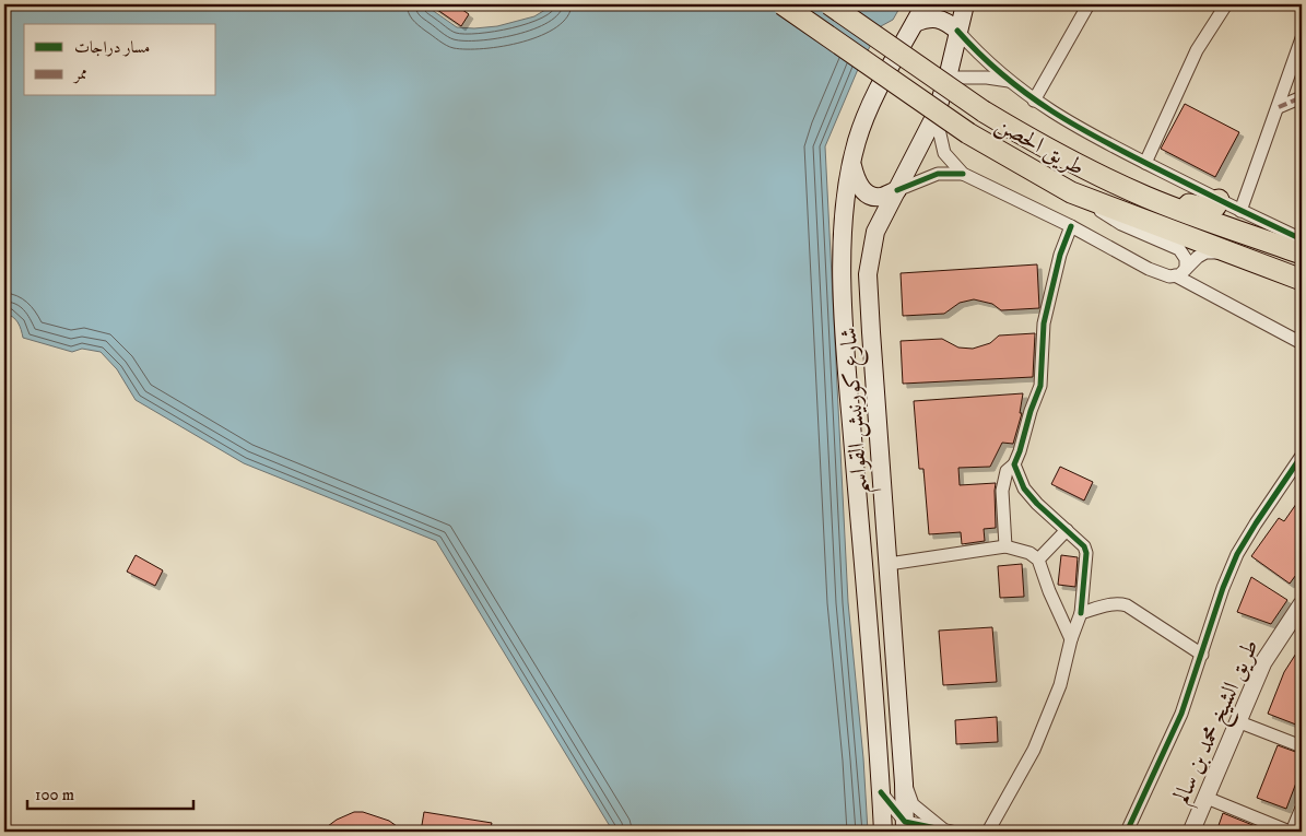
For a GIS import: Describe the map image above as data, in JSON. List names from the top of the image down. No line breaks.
{"streets":{"main road":["طريق الحصن","شارع كورنيش القواسم"],"street":["طريق الشيخ محمد بن سالم"]},"legend":["مسار دراجات","ممر"],"scale_bar":"100 m"}
